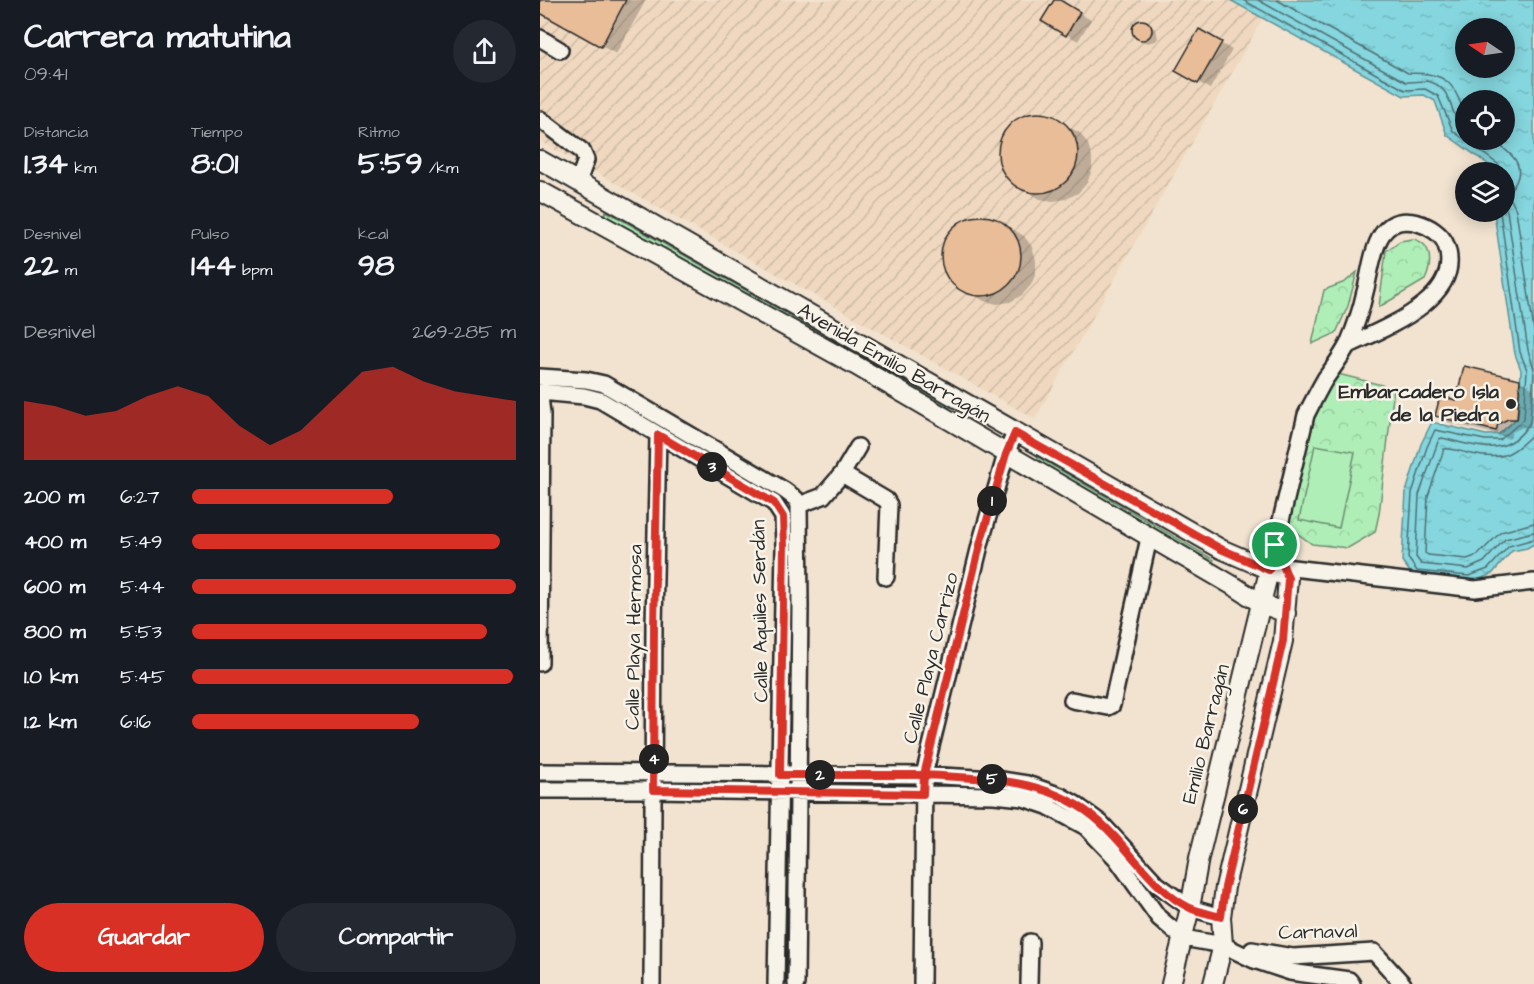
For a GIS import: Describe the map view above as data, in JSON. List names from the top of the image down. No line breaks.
{"streets":{"main road":["Avenida Emilio Barragán","Emilio Barragán"],"street":["Calle Aquiles Serdán","Calle Playa Hermosa","Calle Playa Carrizo","Carnaval"]},"crossings":[["Avenida Emilio Barragán","Calle Playa Carrizo"],["Avenida Emilio Barragán","Emilio Barragán"],["Calle Aquiles Serdán","Calle Playa Hermosa"]],"places":["Embarcadero Isla de la Piedra"],"north":"left","page":{"heading":["Carrera matutina","09:41"],"stats":[["Distancia","1.34 km"],["Tiempo","8:01"],["Ritmo","5:59 /km"],["Desnivel","22 m"],["Pulso","144 bpm"],["kcal","98"]],"chart":["Desnivel","269–285 m"],"pins":["3","1","4","2","5","6"],"list":[{"name":"200 m","note":"6:27"},{"name":"400 m","note":"5:49"},{"name":"600 m","note":"5:44"},{"name":"800 m","note":"5:53"},{"name":"1.0 km","note":"5:45"},{"name":"1.2 km","note":"6:16"}],"buttons":["Guardar","Compartir"]}}
